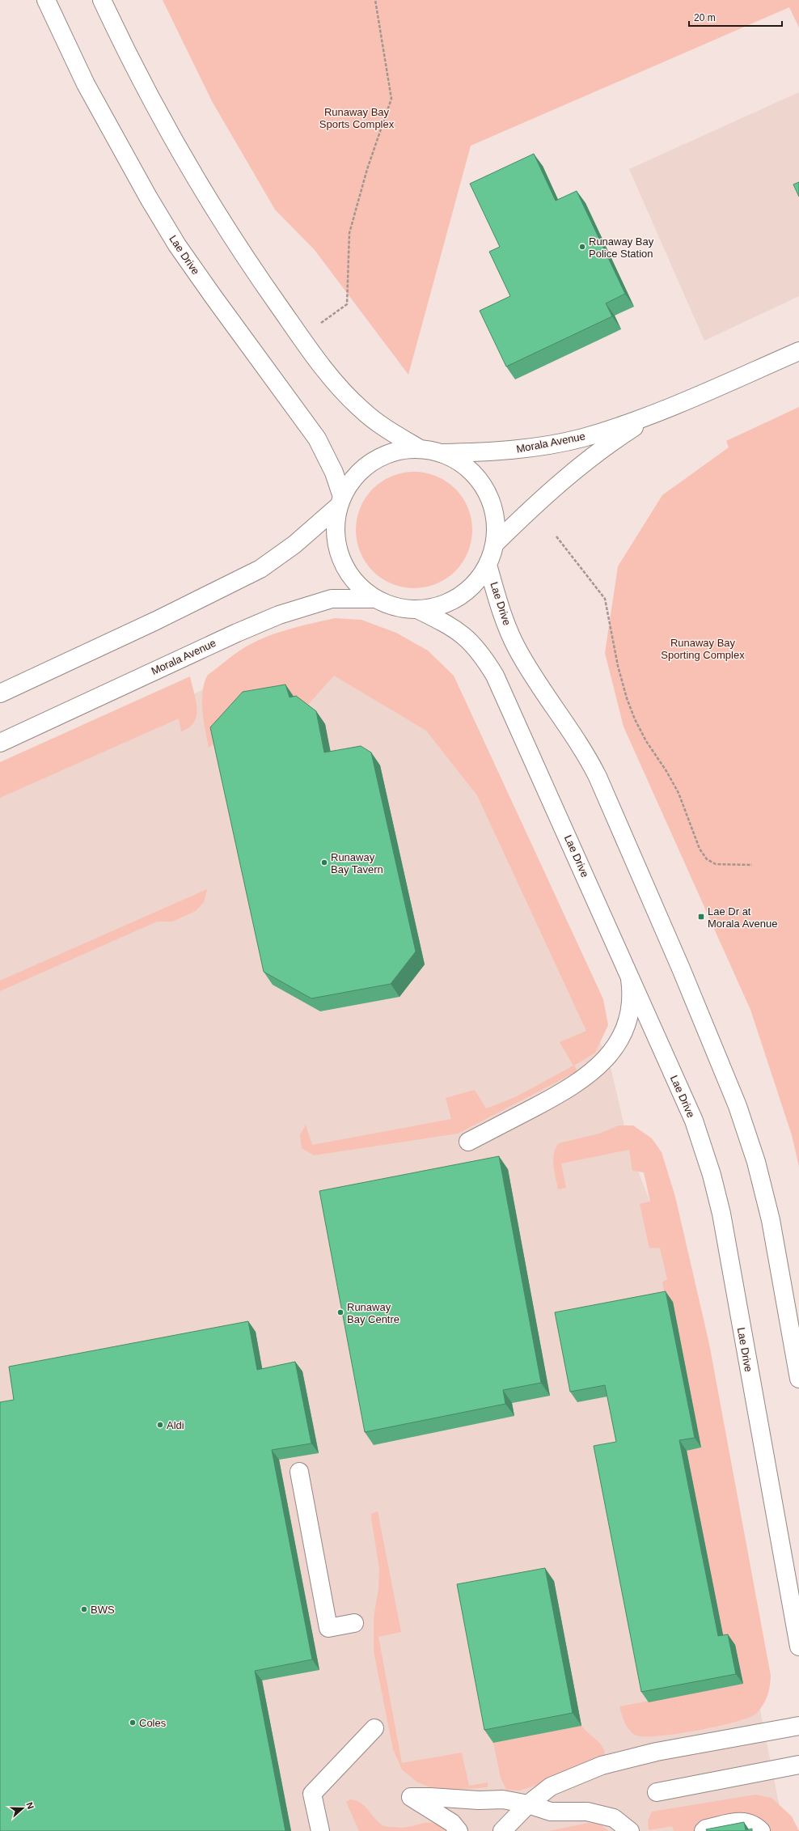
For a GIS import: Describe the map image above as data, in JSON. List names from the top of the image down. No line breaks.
{"streets":{"main road":["Lae Drive","Morala Avenue"]},"parks":["Runaway Bay Sports Complex","Runaway Bay Sporting Complex"],"places":{"other":["Runaway Bay Police Station","Runaway Bay Tavern","Runaway Bay Centre","Aldi","BWS","Coles"],"transit":["Lae Dr at Morala Avenue"]},"scale_bar":"20 m","north":"right"}
